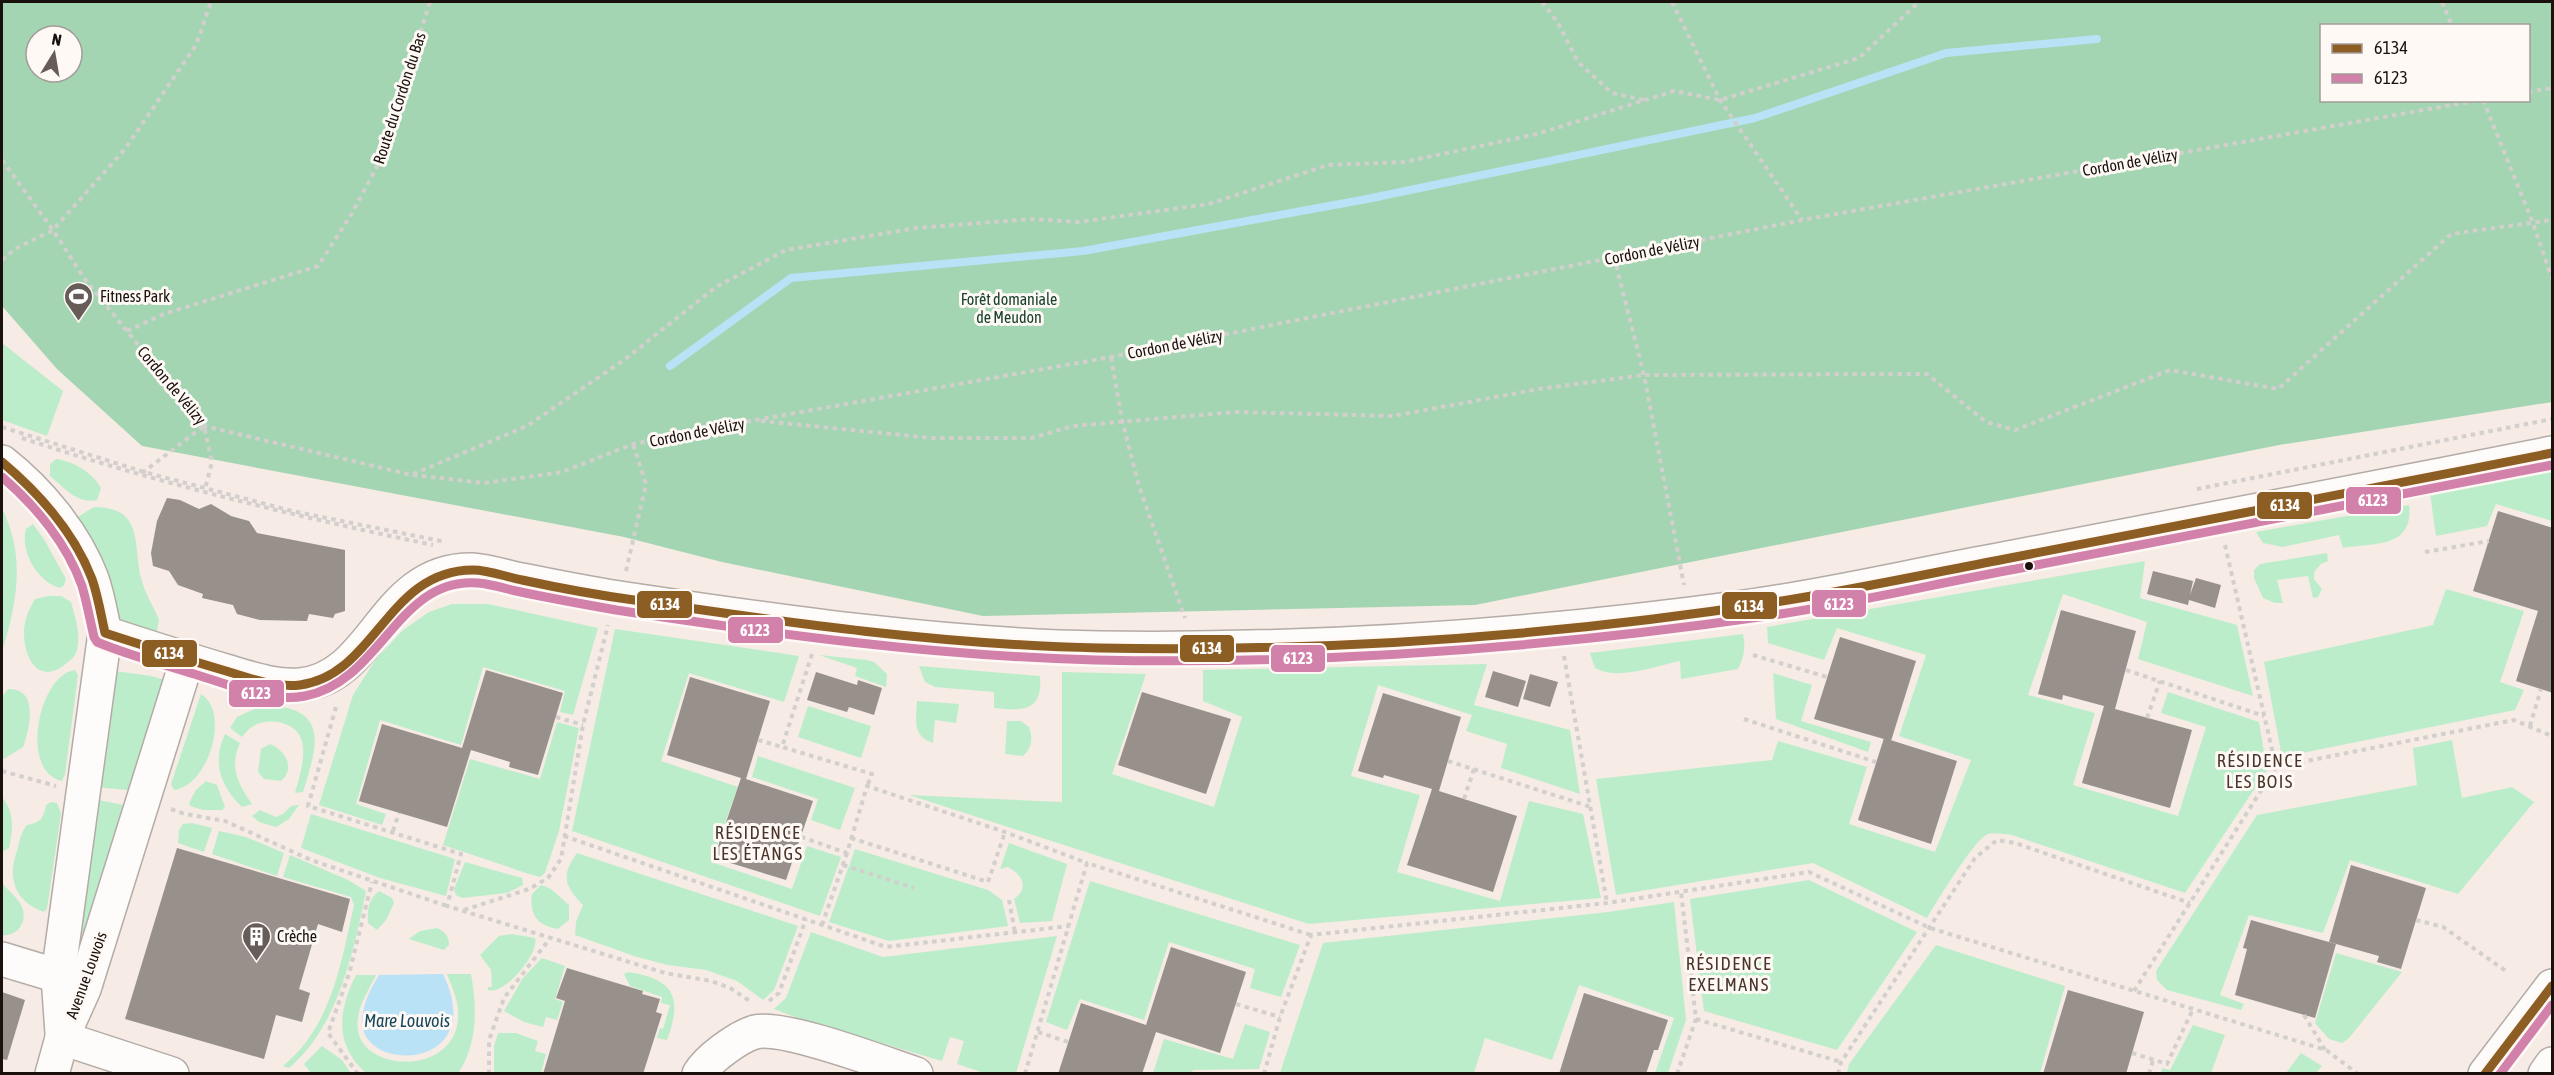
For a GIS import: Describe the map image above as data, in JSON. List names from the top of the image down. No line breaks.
{"streets":{"street":["Avenue Louvois"],"path":["Route du Cordon du Bas","Cordon de Vélizy"]},"crossings":[["Route du Cordon du Bas","Cordon de Vélizy"]],"districts":["RÉSIDENCE LES BOIS","RÉSIDENCE LES ÉTANGS","RÉSIDENCE EXELMANS"],"water":["Mare Louvois"],"parks":["Forêt domaniale de Meudon"],"places":{"sports":["Fitness Park"],"building":["Crèche"]},"lines":["transit line 6134","transit line 6123"],"legend":["6134","6123"],"north":"top"}
